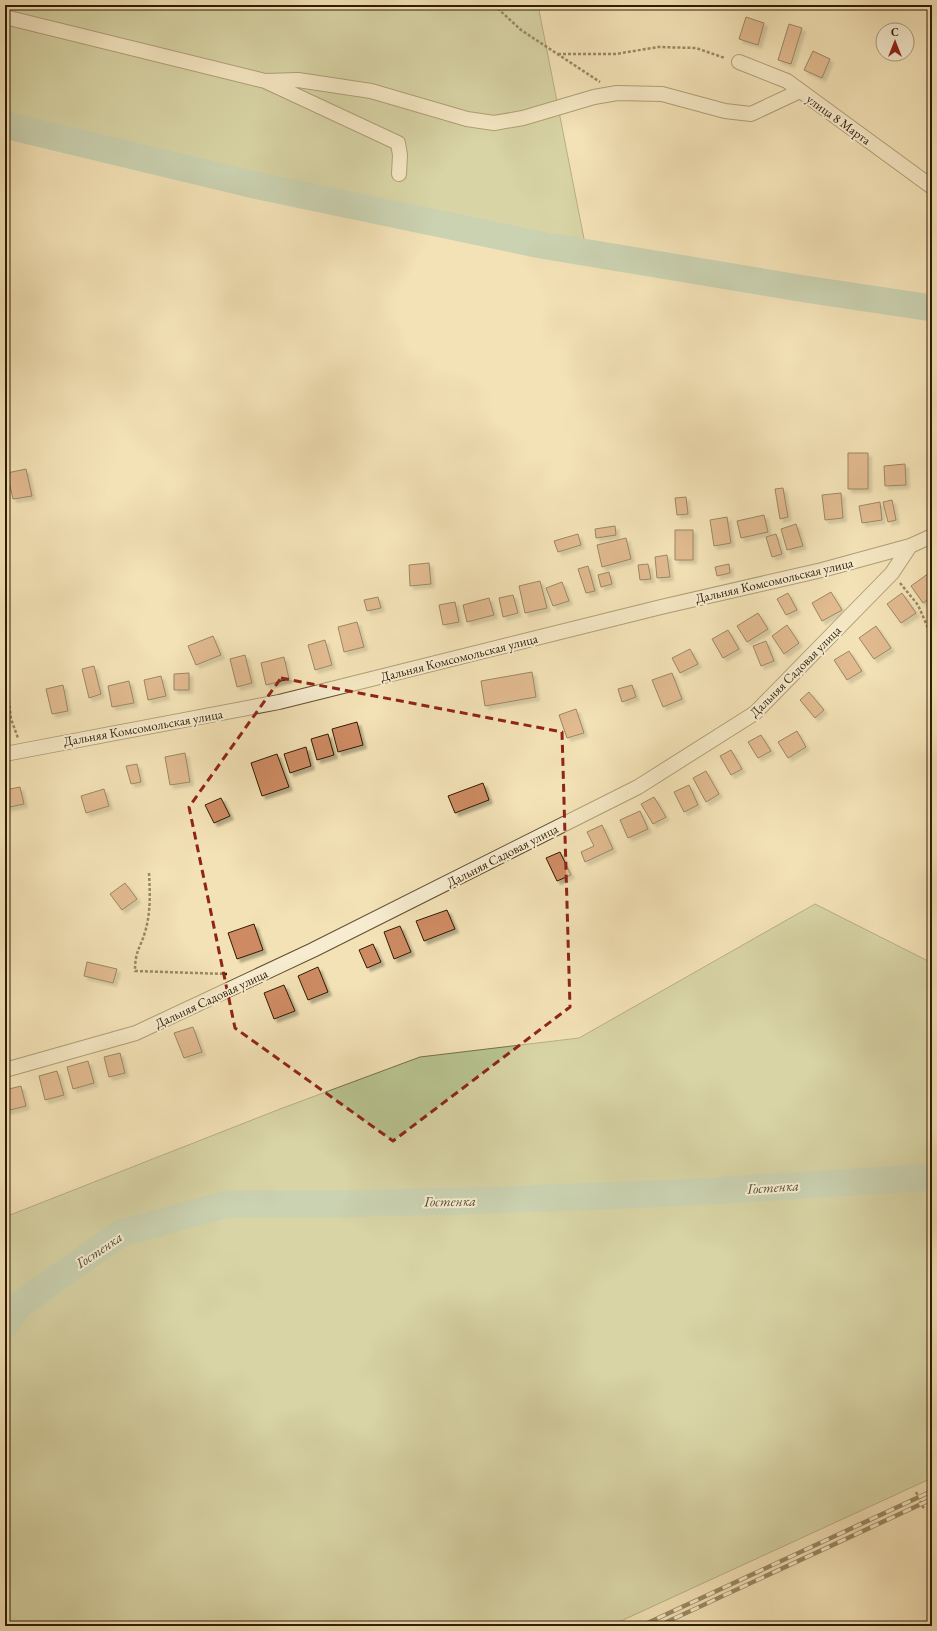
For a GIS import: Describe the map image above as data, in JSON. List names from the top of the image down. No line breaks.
{"streets":{"street":["улица 8 Марта","Дальняя Комсомольская улица","Дальняя Садовая улица"]},"crossings":[["Дальняя Комсомольская улица","Дальняя Садовая улица"]],"water":["Гостенка"],"north":"top"}
